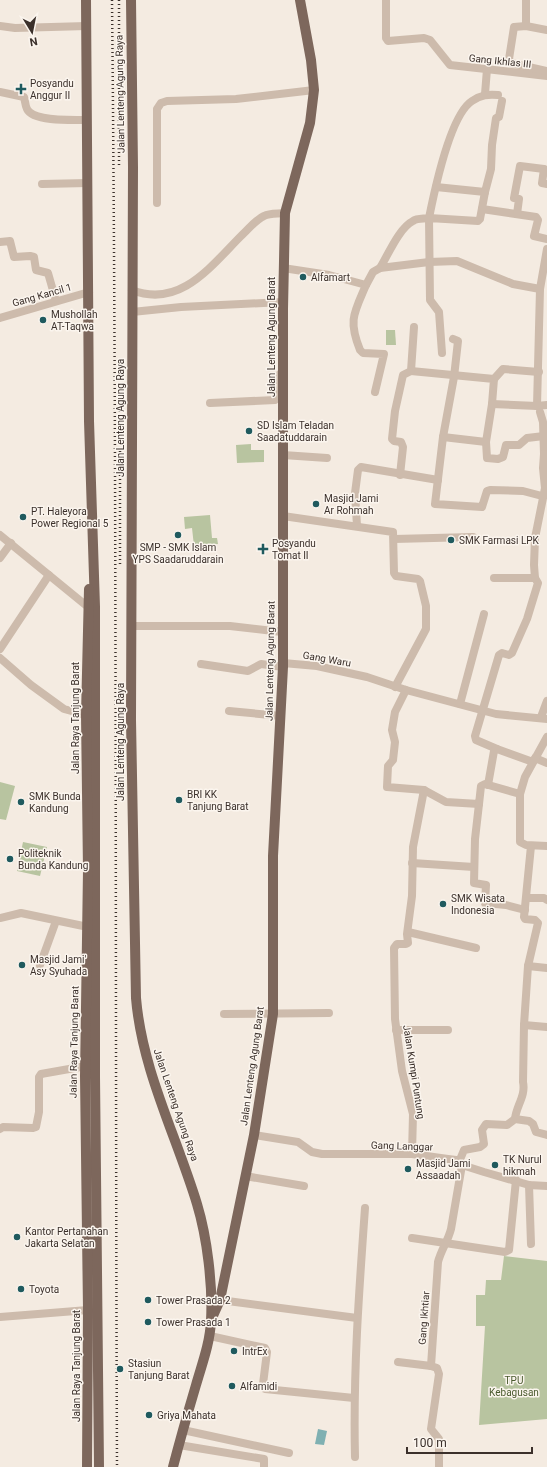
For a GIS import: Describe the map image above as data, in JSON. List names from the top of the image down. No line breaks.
{"streets":{"main road":["Jalan Lenteng Agung Raya","Jalan Lenteng Agung Barat","Jalan Raya Tanjung Barat"],"street":["Gang Ikhlas III","Gang Kancil 1","Gang Waru","Jalan Kumpi Puntung","Gang Langgar","Gang Ikhtiar"]},"crossings":[["Jalan Lenteng Agung Raya","Jalan Lenteng Agung Barat"],["Jalan Lenteng Agung Barat","Gang Waru"],["Jalan Lenteng Agung Barat","Gang Langgar"],["Jalan Kumpi Puntung","Gang Langgar"],["Gang Langgar","Gang Ikhtiar"]],"parks":["TPU Kebagusan"],"places":{"health":["Posyandu Anggur II","Posyandu Tomat II"],"other":["Alfamart","Mushollah AT-Taqwa","SD Islam Teladan Saadatuddarain","Masjid Jami Ar Rohmah","PT. Haleyora Power Regional 5","SMP - SMK Islam YPS Saadaruddarain","SMK Farmasi LPK","BRI KK Tanjung Barat","SMK Bunda Kandung","Politeknik Bunda Kandung","SMK Wisata Indonesia","Masjid Jami' Asy Syuhada","TK Nurul hikmah","Masjid Jami Assaadah","Kantor Pertanahan Jakarta Selatan","Toyota","Tower Prasada 2","Tower Prasada 1","IntrEx","Stasiun Tanjung Barat","Alfamidi","Griya Mahata"]},"scale_bar":"100 m","north":"bottom"}
